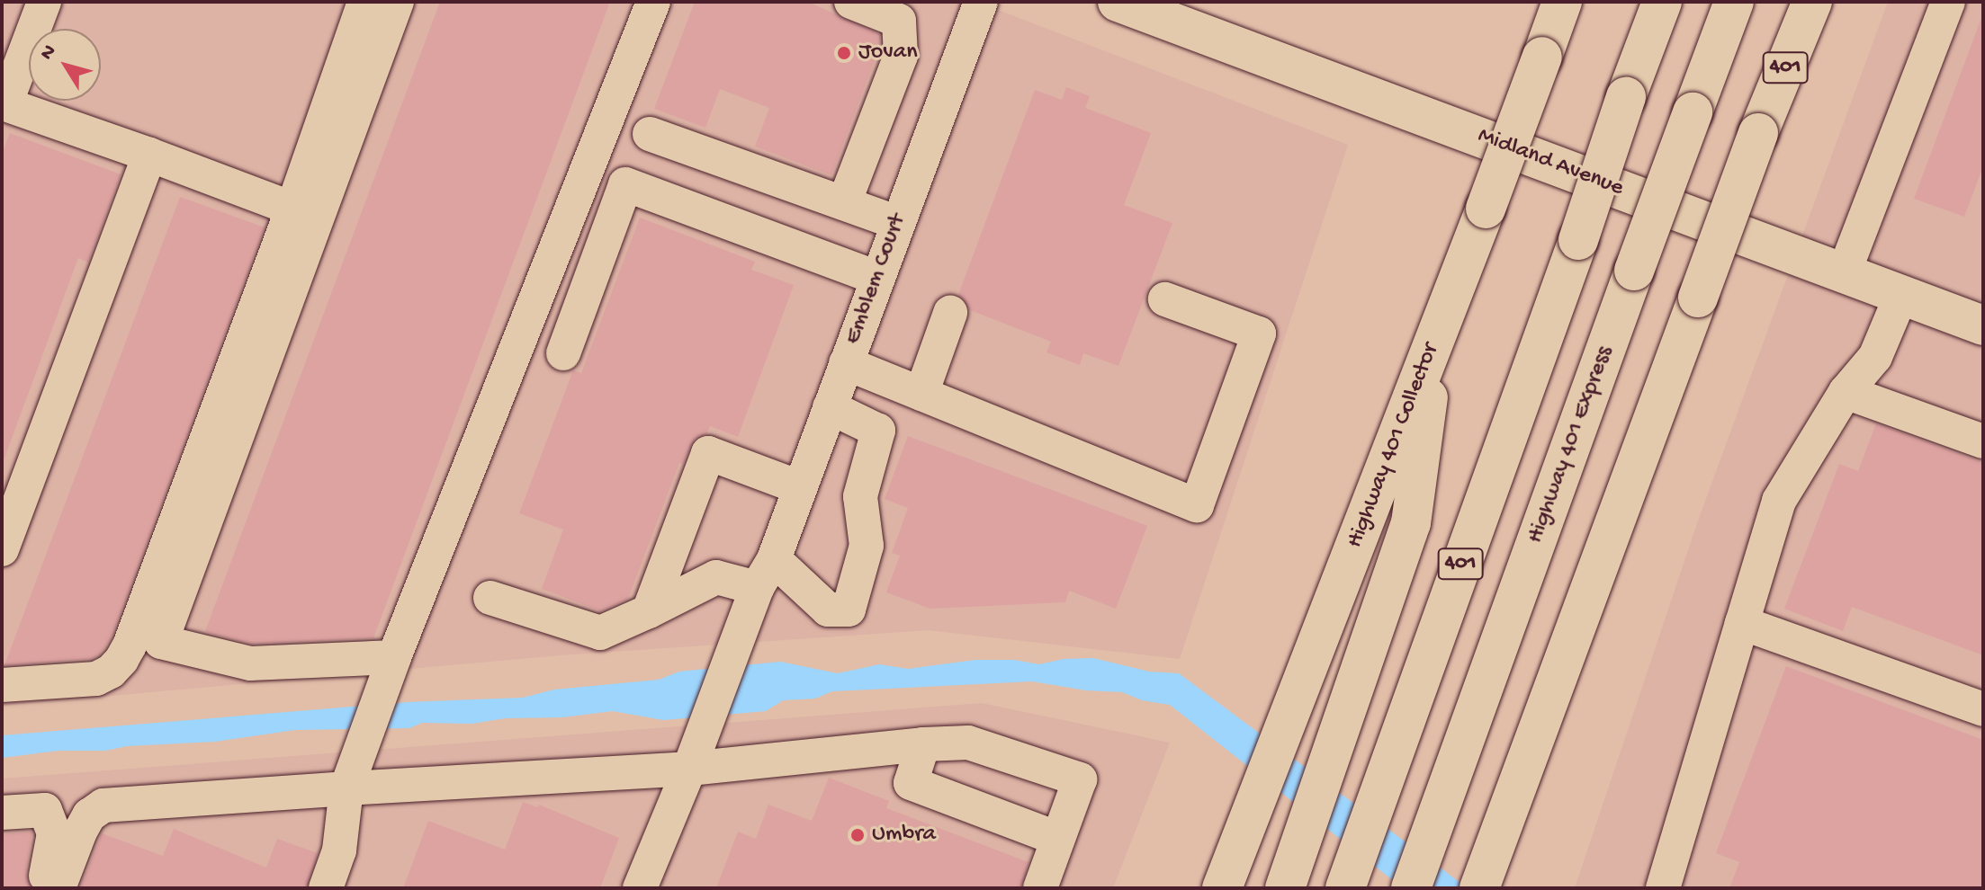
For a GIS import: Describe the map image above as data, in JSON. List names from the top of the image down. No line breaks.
{"streets":{"main road":["401","Midland Avenue","Highway 401 Express","Highway 401 Collector"],"street":["Emblem Court"]},"places":["Jovan","Umbra"],"north":"top left"}
